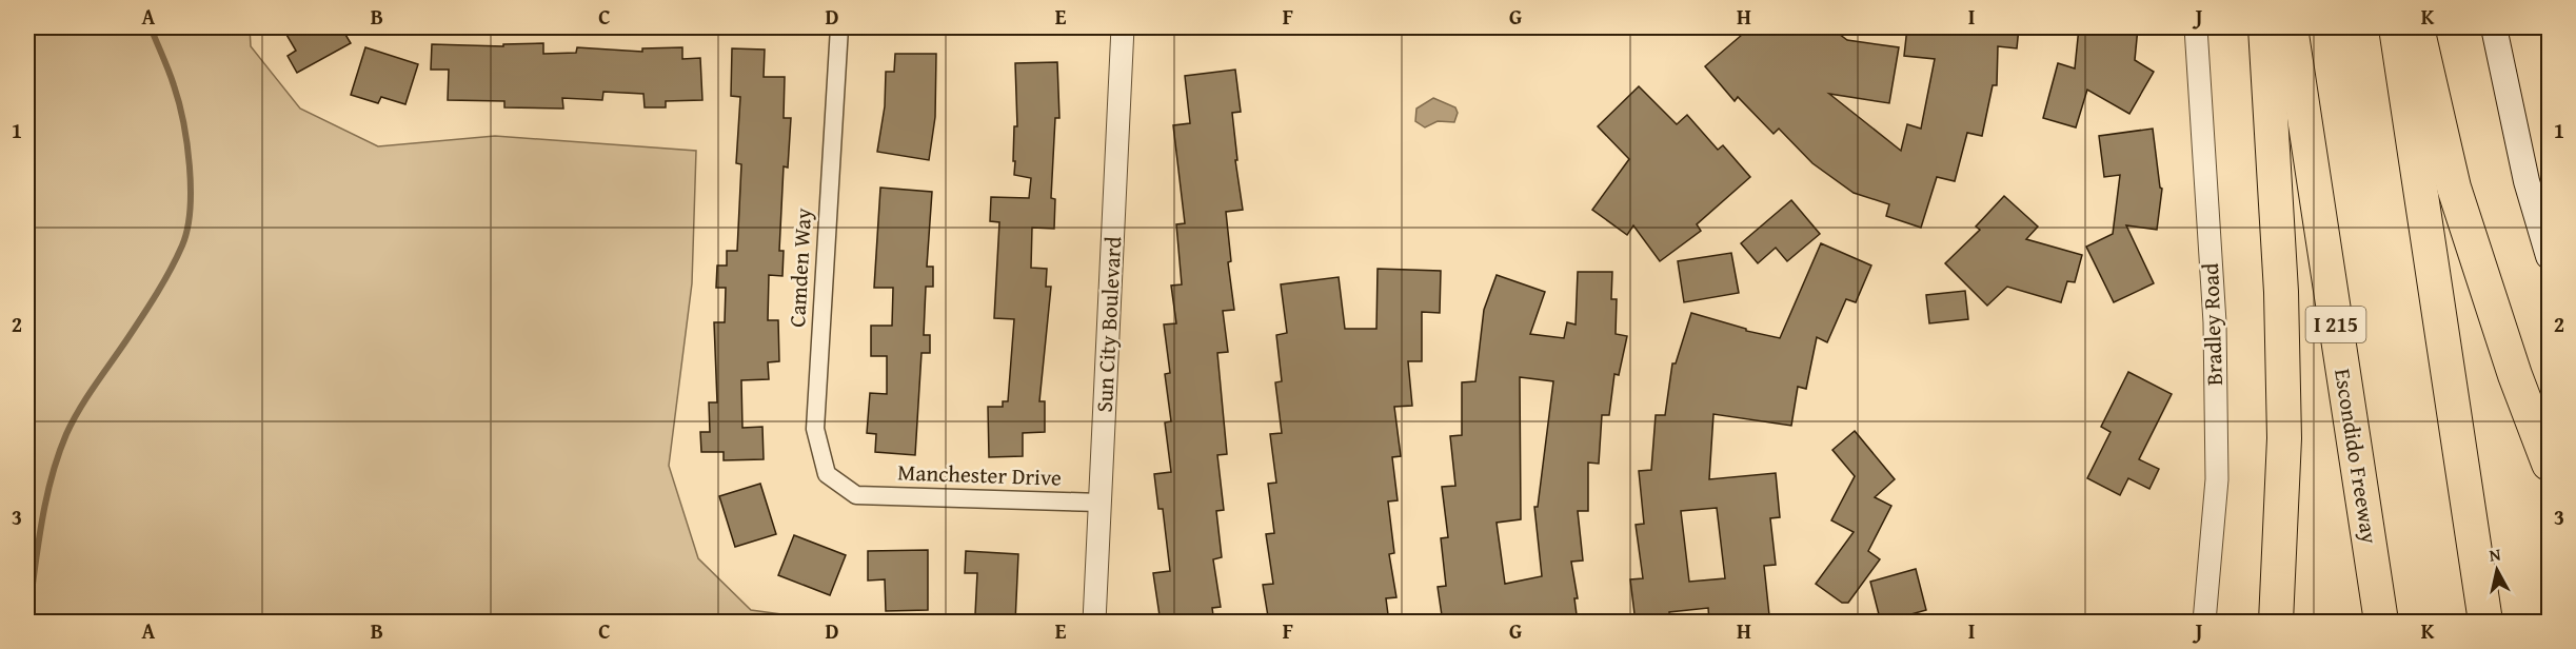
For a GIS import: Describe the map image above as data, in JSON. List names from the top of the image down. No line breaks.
{"streets":{"highway":["I 215","Escondido Freeway"],"street":["Camden Way","Sun City Boulevard","Bradley Road","Manchester Drive"]},"crossings":[["Camden Way","Manchester Drive"],["Sun City Boulevard","Manchester Drive"]],"north":"top","grid":{"columns":["A","B","C","D","E","F","G","H","I","J","K"],"rows":["1","2","3"]}}
